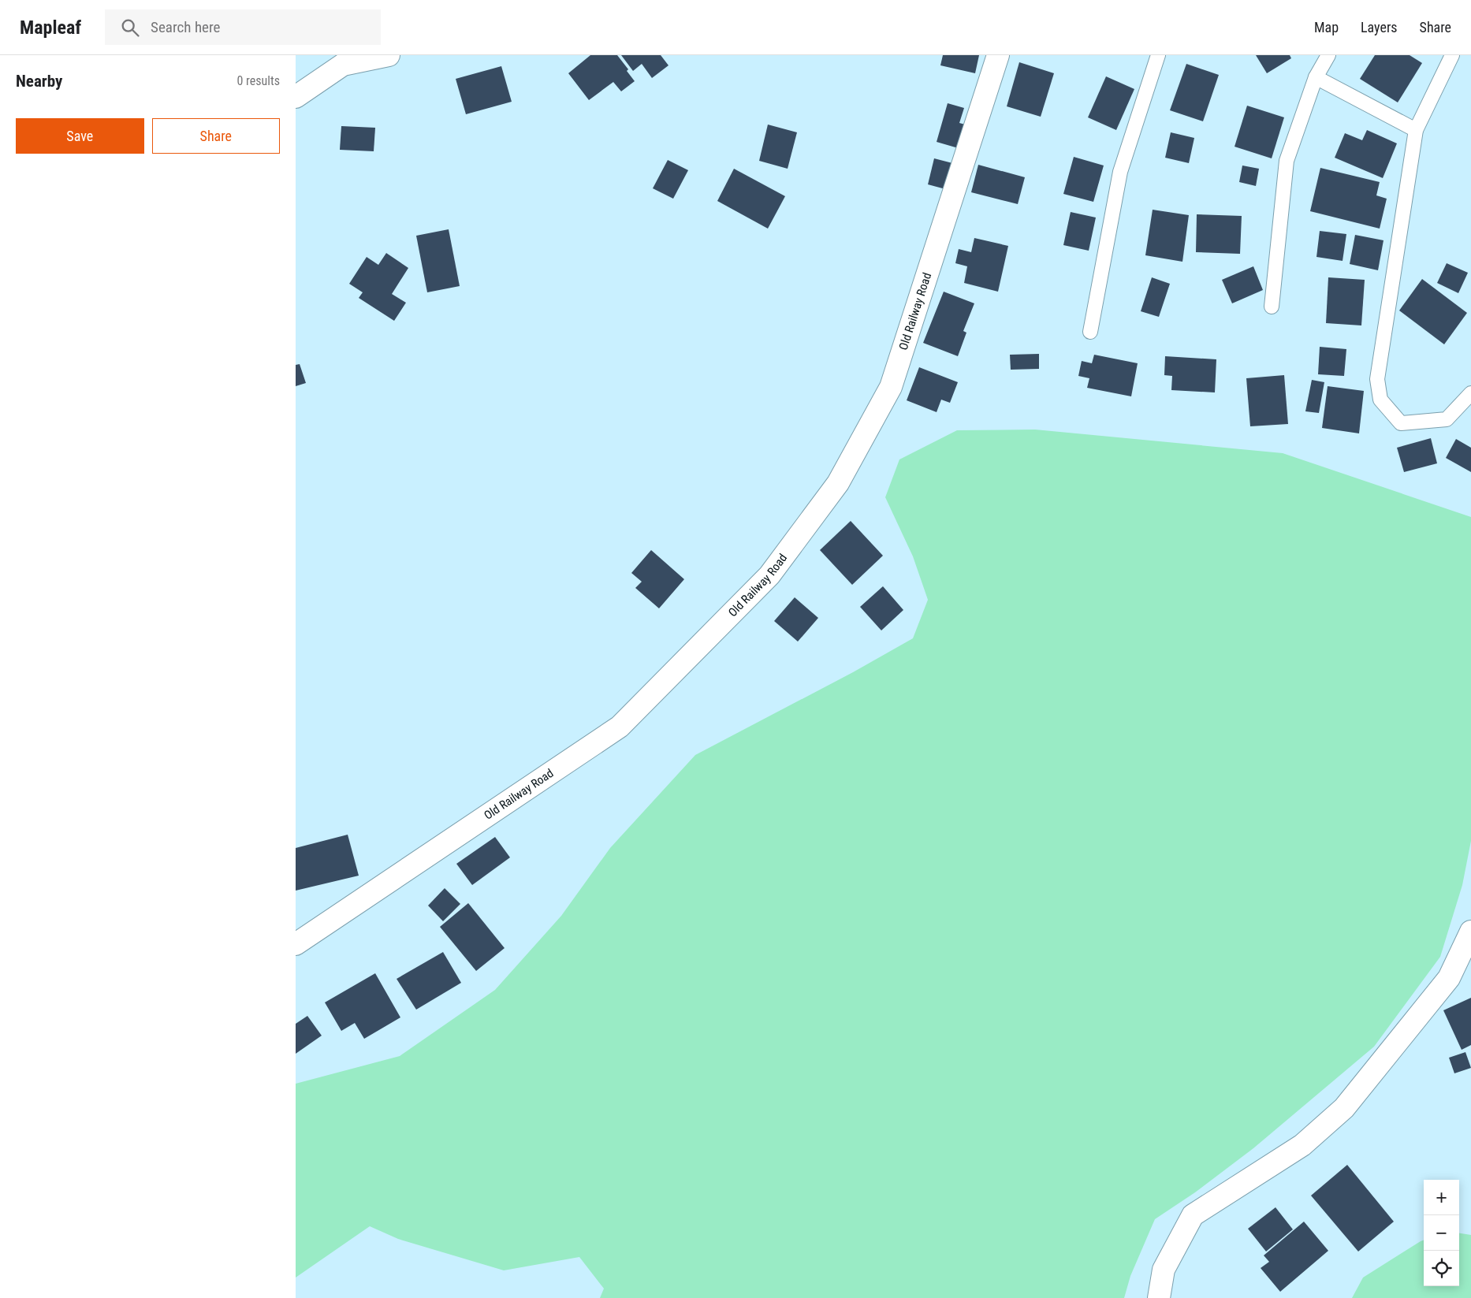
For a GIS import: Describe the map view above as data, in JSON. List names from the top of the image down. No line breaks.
{"streets":{"street":["Old Railway Road"]},"page":{"header":"Mapleaf","search":"Search here","nav":["Map","Layers","Share"],"heading":["Nearby","0 results"],"buttons":["Save","Share"],"map_buttons":["+","−"]}}
